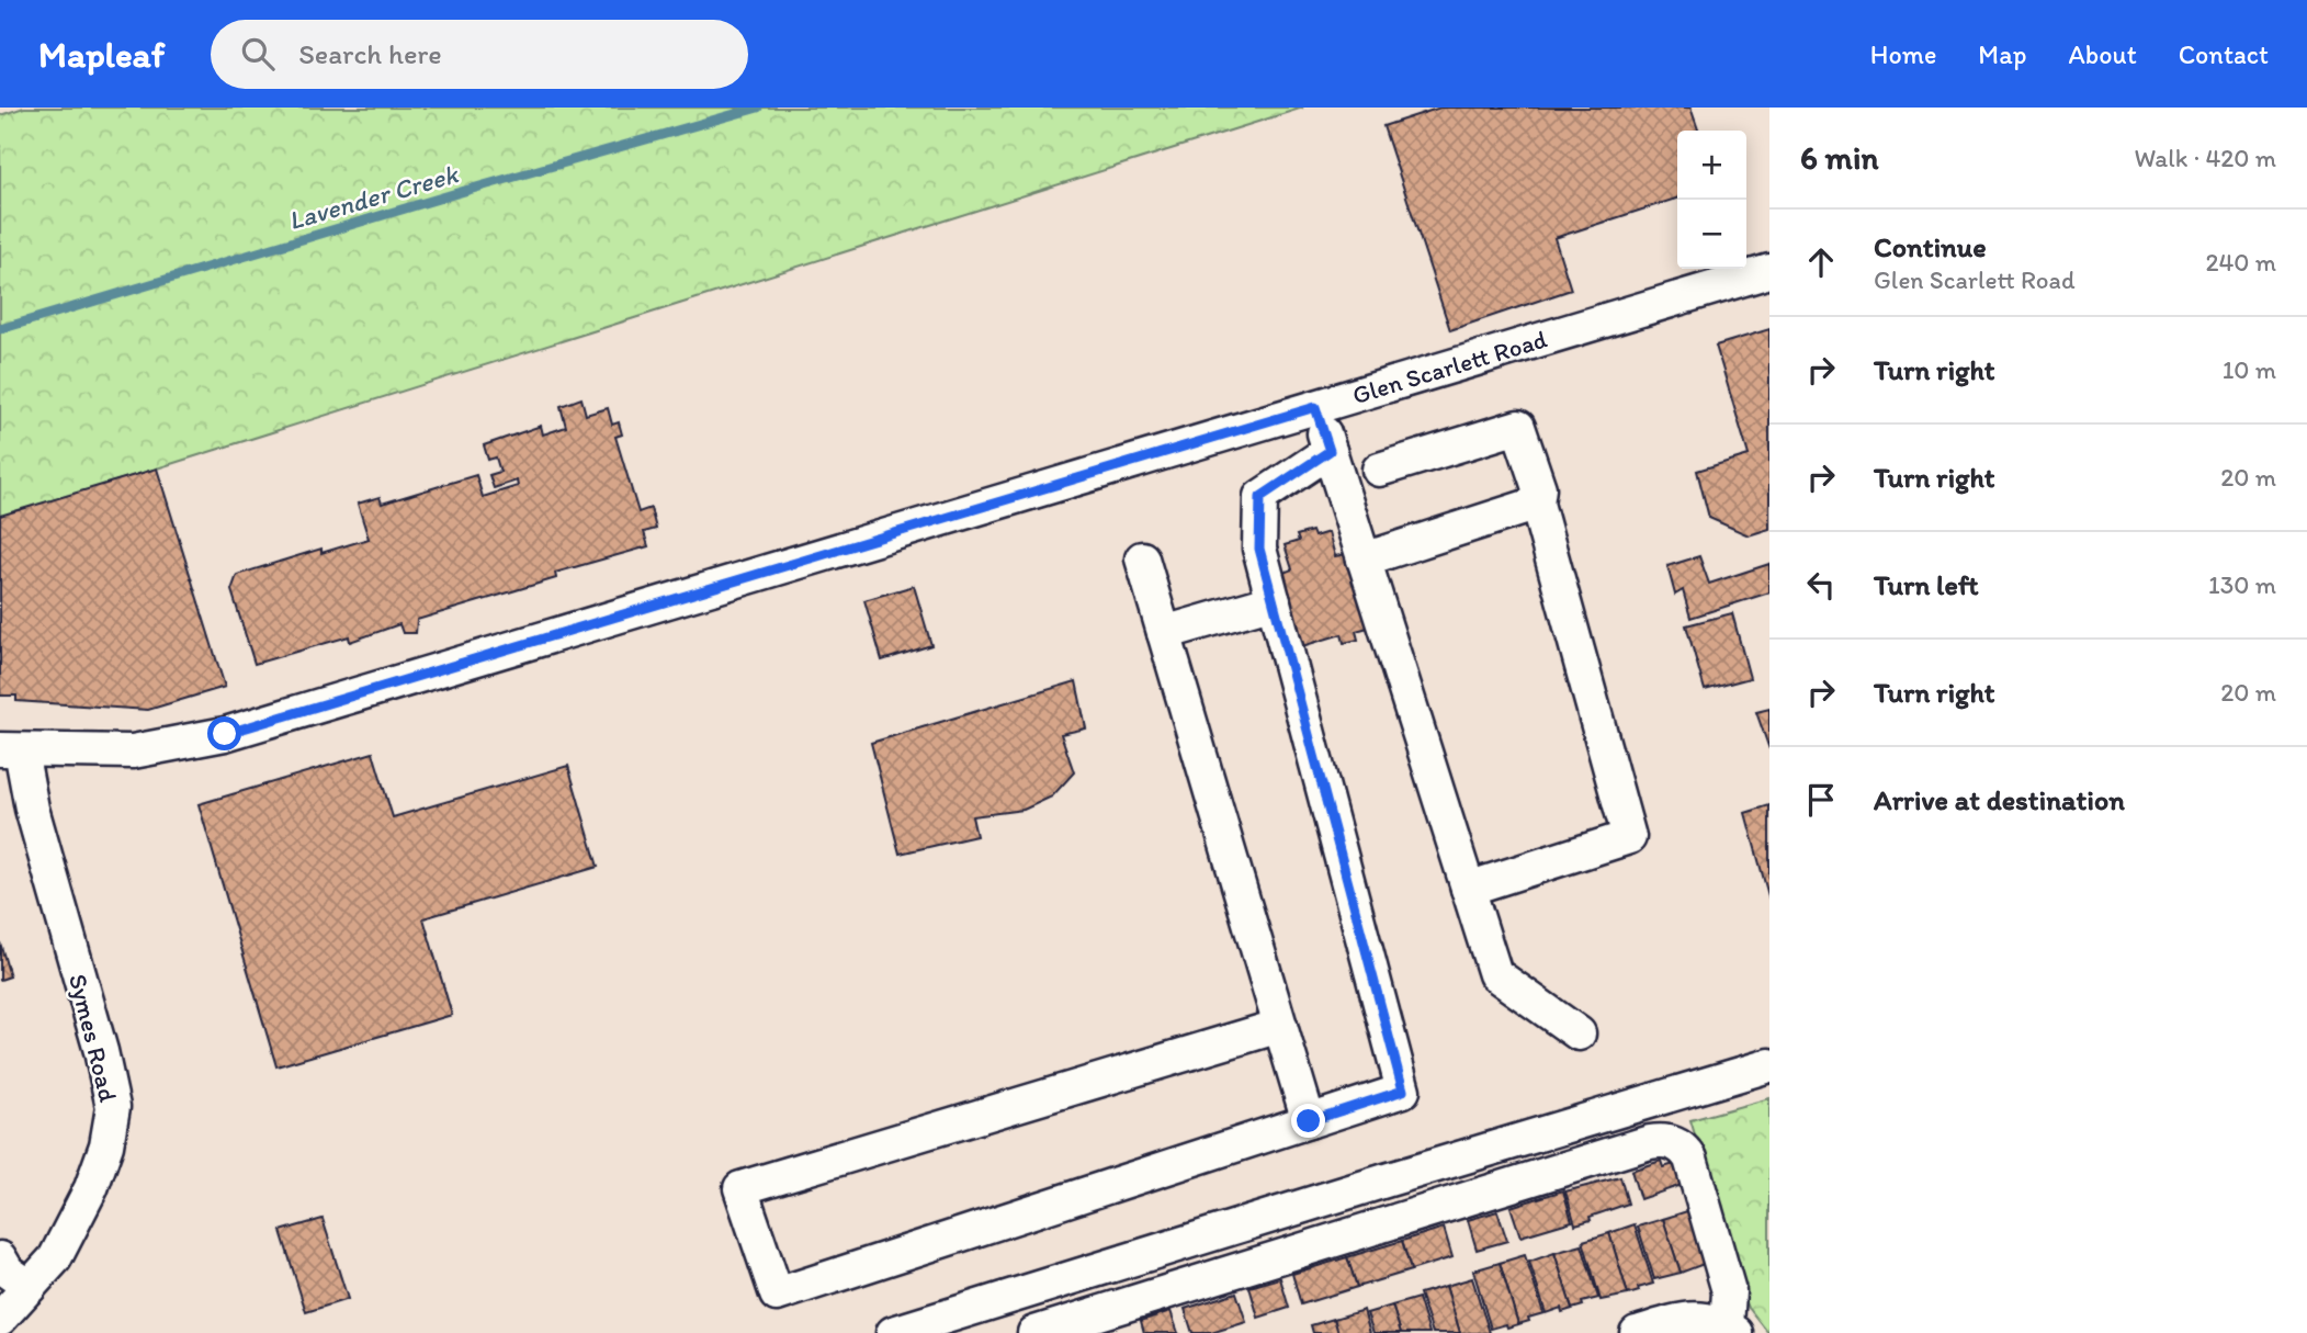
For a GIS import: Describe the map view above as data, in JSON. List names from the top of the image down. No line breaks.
{"streets":{"street":["Glen Scarlett Road","Symes Road"]},"crossings":[["Glen Scarlett Road","Symes Road"]],"water":["Lavender Creek"],"page":{"header":"Mapleaf","search":"Search here","nav":["Home","Map","About","Contact"],"heading":["6 min","Walk · 420 m"],"map_buttons":["+","−"],"list":[["Continue","Glen Scarlett Road","240 m"],["Turn right","10 m"],["Turn right","20 m"],["Turn left","130 m"],["Turn right","20 m"],"Arrive at destination"]}}
